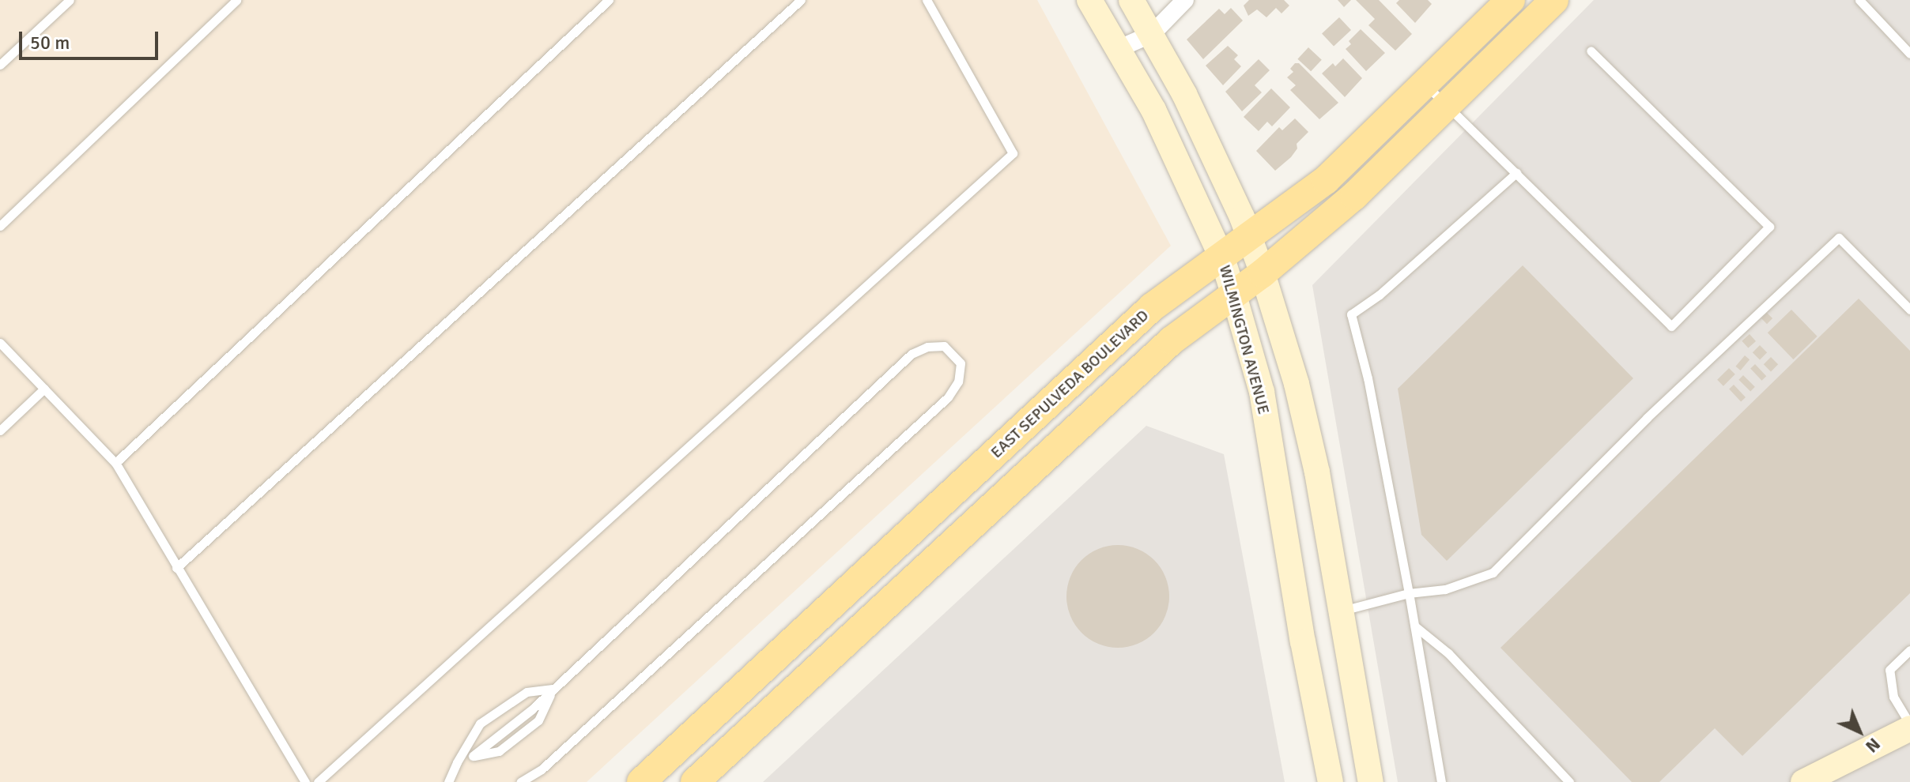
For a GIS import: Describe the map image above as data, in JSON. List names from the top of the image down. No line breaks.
{"streets":{"main road":["WILMINGTON AVENUE","EAST SEPULVEDA BOULEVARD"]},"crossings":[["WILMINGTON AVENUE","EAST SEPULVEDA BOULEVARD"]],"scale_bar":"50 m","north":"bottom right"}
